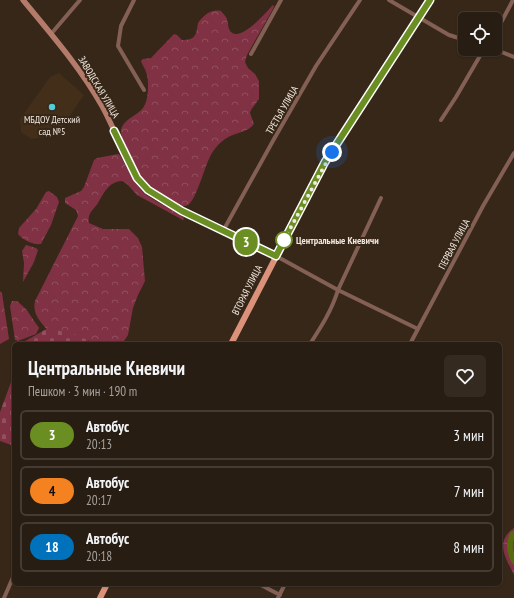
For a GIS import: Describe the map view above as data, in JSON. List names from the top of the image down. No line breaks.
{"streets":{"main road":["ВТОРАЯ УЛИЦА"],"street":["ЗАВОДСКАЯ УЛИЦА","ТРЕТЬЯ УЛИЦА","ПЕРВАЯ УЛИЦА"]},"crossings":[["ЗАВОДСКАЯ УЛИЦА","ТРЕТЬЯ УЛИЦА"],["ЗАВОДСКАЯ УЛИЦА","ВТОРАЯ УЛИЦА"]],"places":["МБДОУ Детский сад №5","Центральные Кневичи"],"lines":["bus line 3"],"page":{"on_map":"3","heading":["Центральные Кневичи","Пешком · 3 мин · 190 m"],"list":[{"mark":"3","name":"Автобус","note":"20:13","value":"3 мин"},{"mark":"4","name":"Автобус","note":"20:17","value":"7 мин"},{"mark":"18","name":"Автобус","note":"20:18","value":"8 мин"}]}}
